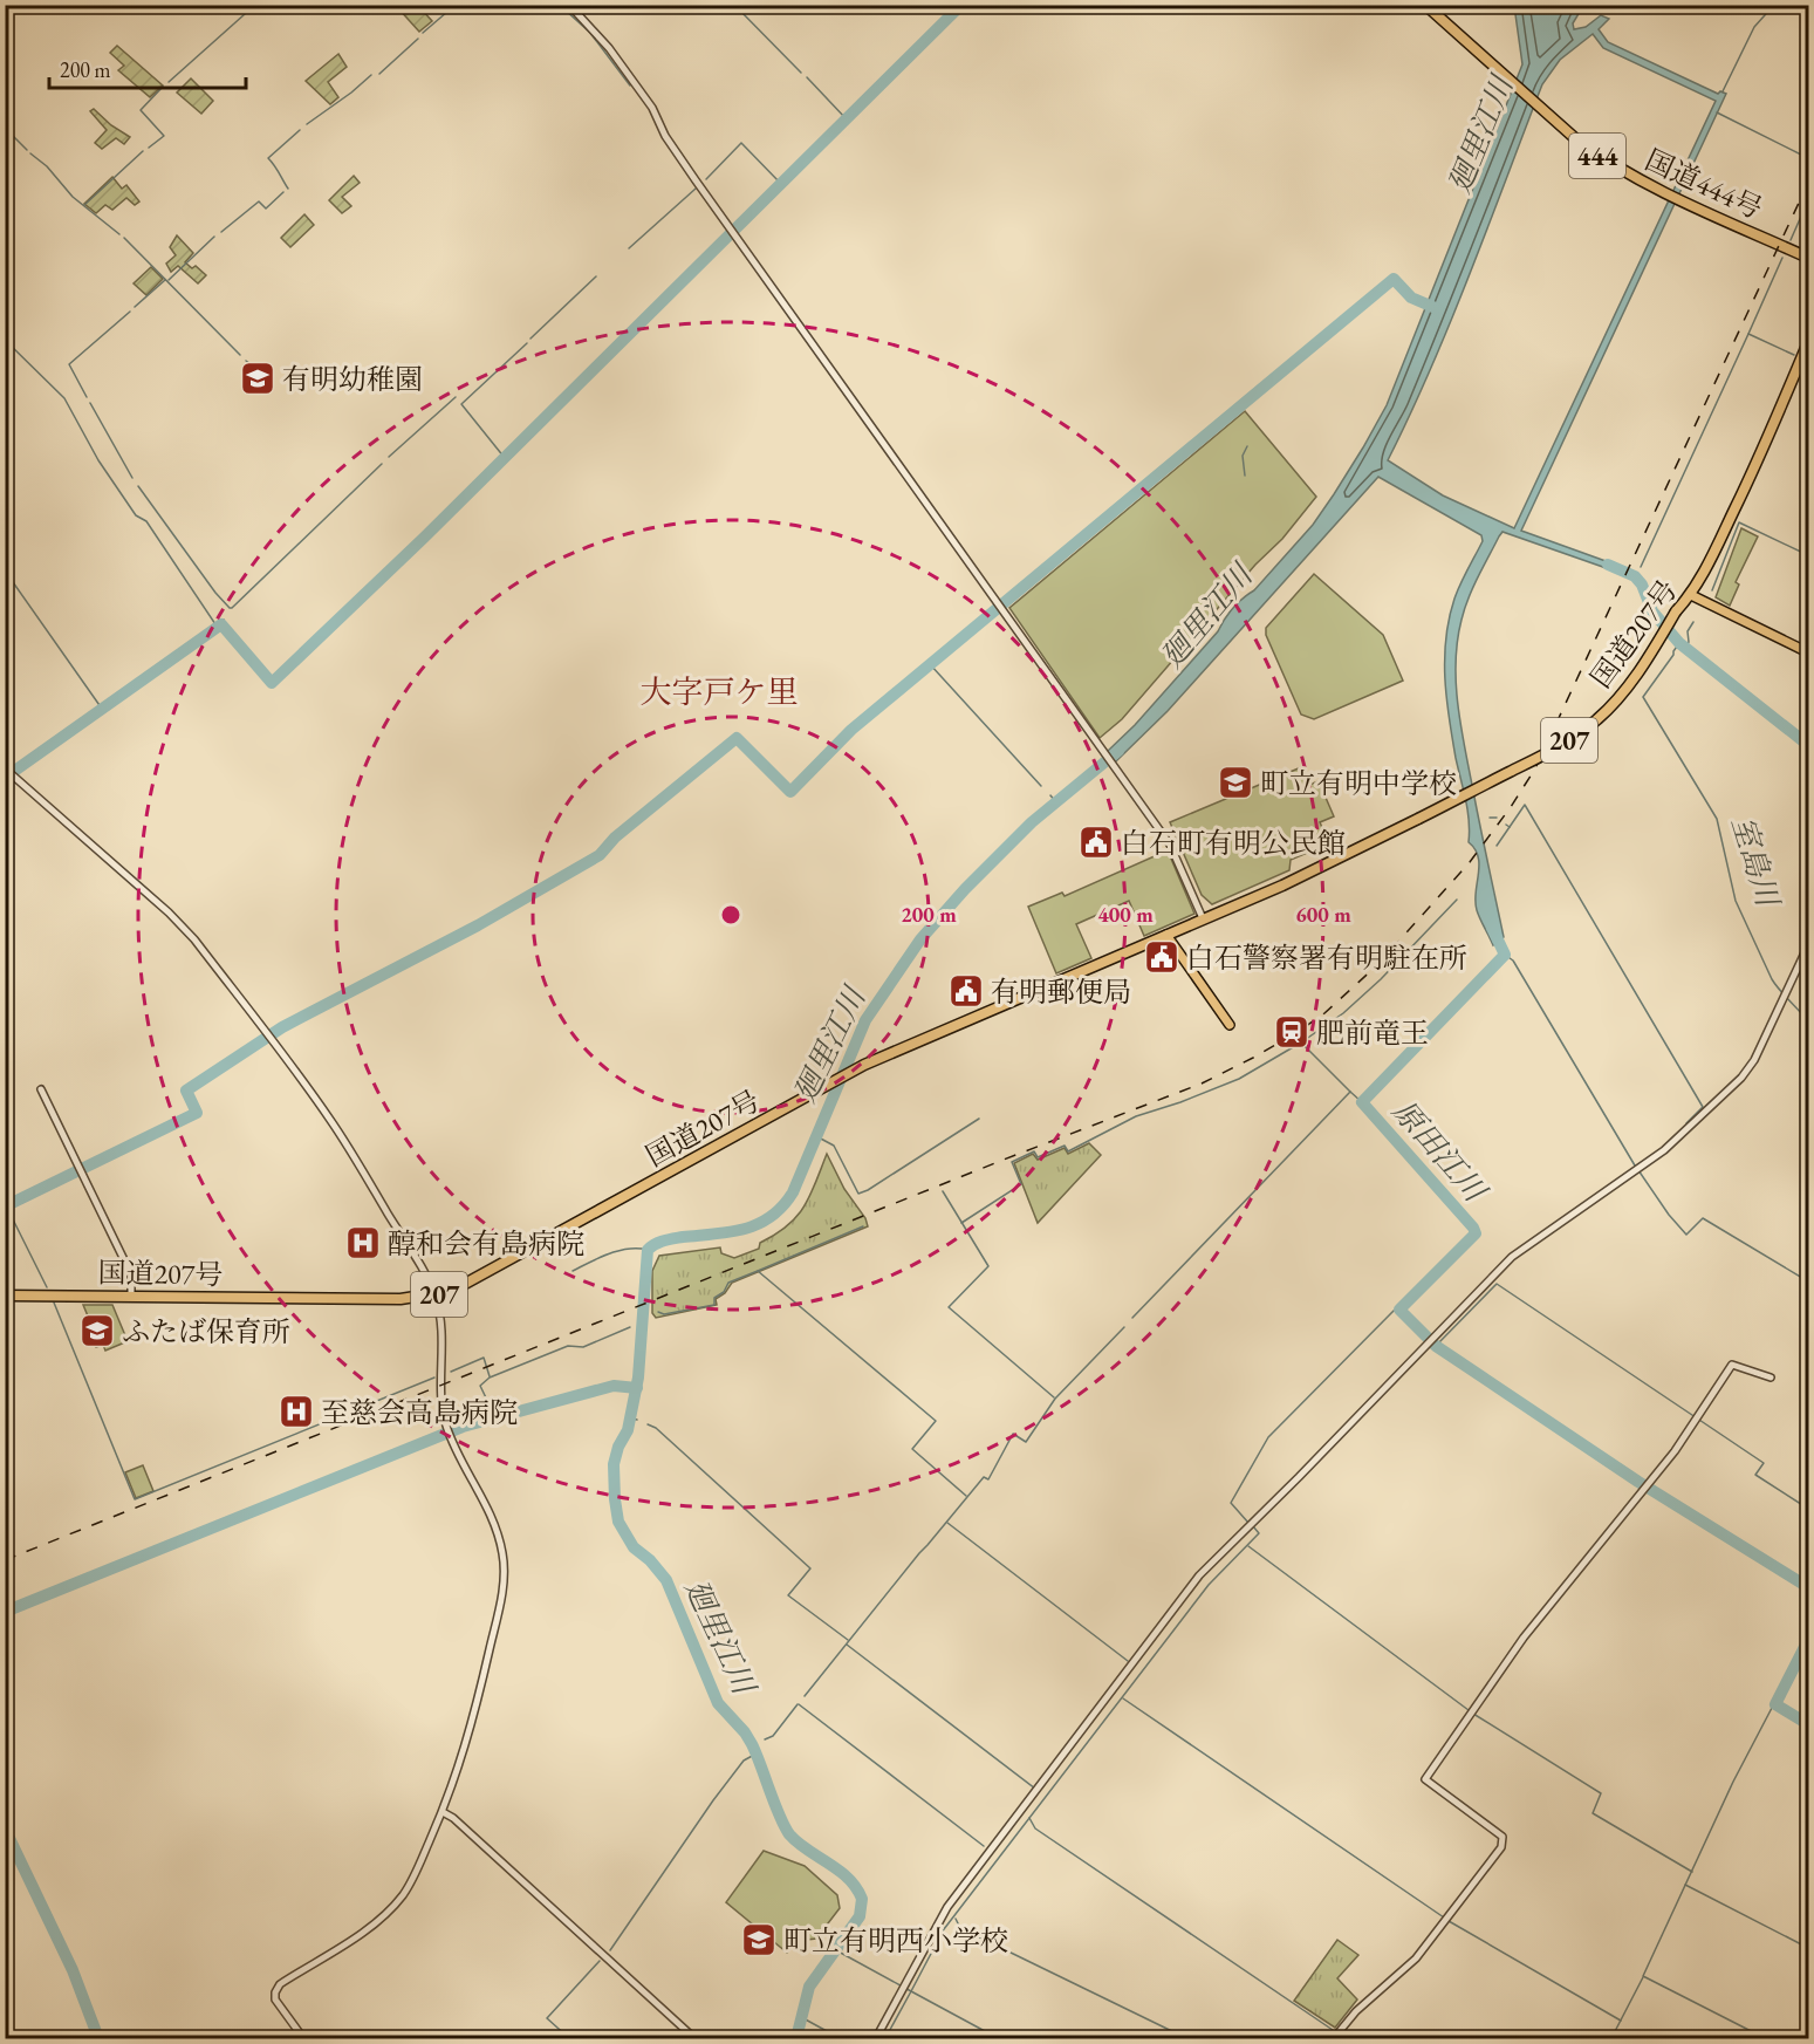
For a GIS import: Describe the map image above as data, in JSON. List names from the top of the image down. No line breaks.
{"streets":{"highway":["444","国道444号","国道207号","207"]},"districts":["大字戸ケ里"],"water":["廻里江川","室島川","原田江川"],"places":{"school or university":["有明幼稚園","町立有明中学校","ふたば保育所","町立有明西小学校"],"public building":["白石町有明公民館","白石警察署有明駐在所","有明郵便局"],"station":["肥前竜王"],"hospital":["醇和会有島病院","至慈会高島病院"]},"scale_bar":"200 m","rings":["200 m","400 m","600 m"]}
